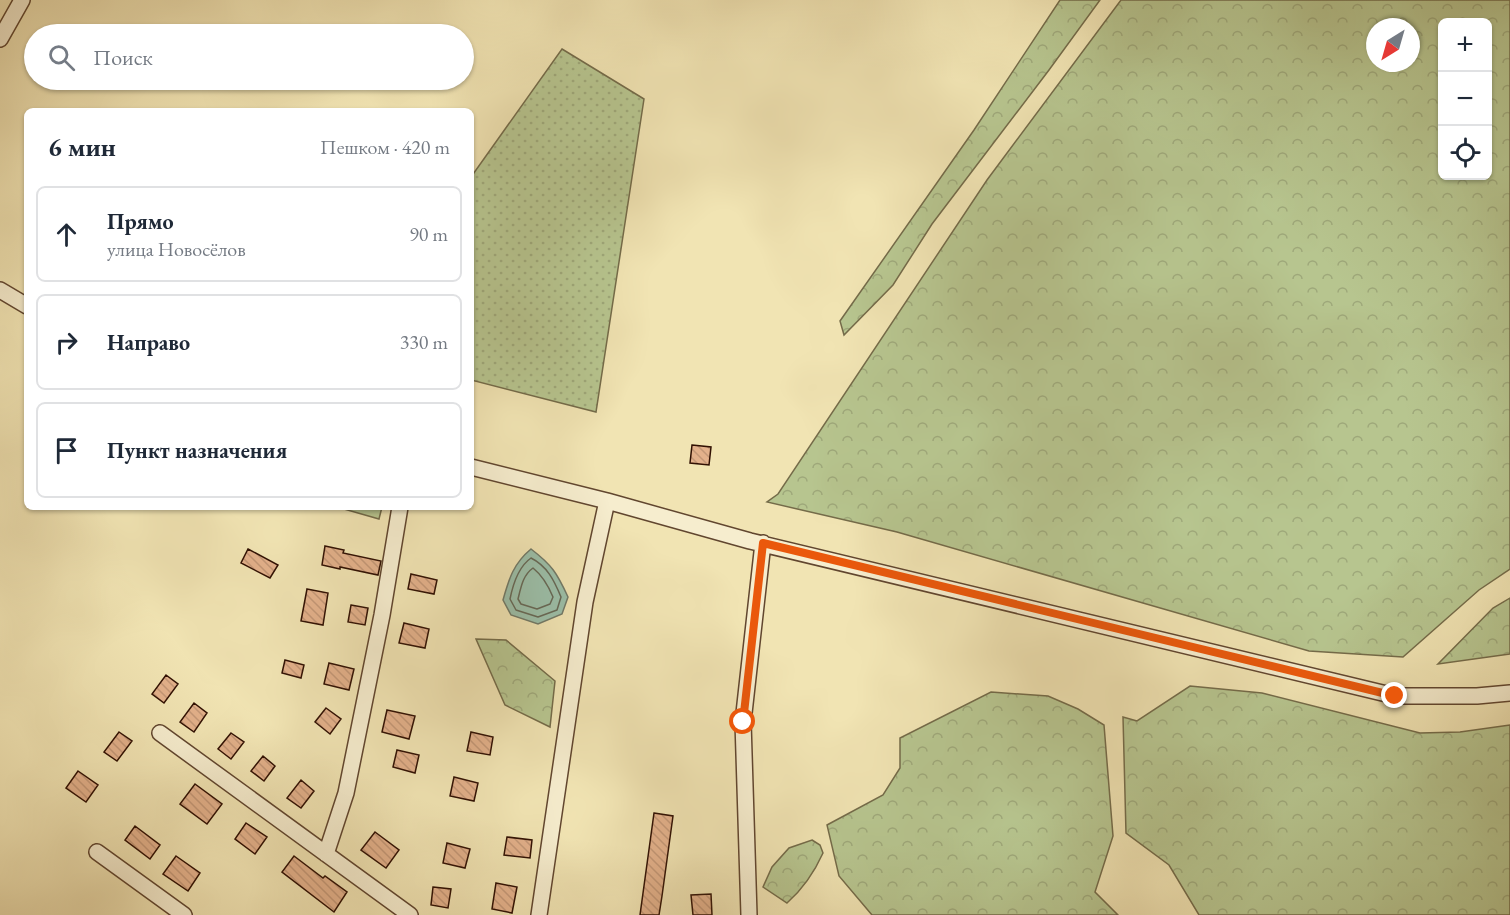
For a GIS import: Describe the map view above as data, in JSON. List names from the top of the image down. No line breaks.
{"north":"bottom left","page":{"map_buttons":["+","−"],"search":"Поиск","heading":["6 мин","Пешком · 420 m"],"list":[["Прямо","улица Новосёлов","90 m"],["Направо","330 m"],"Пункт назначения"]}}
